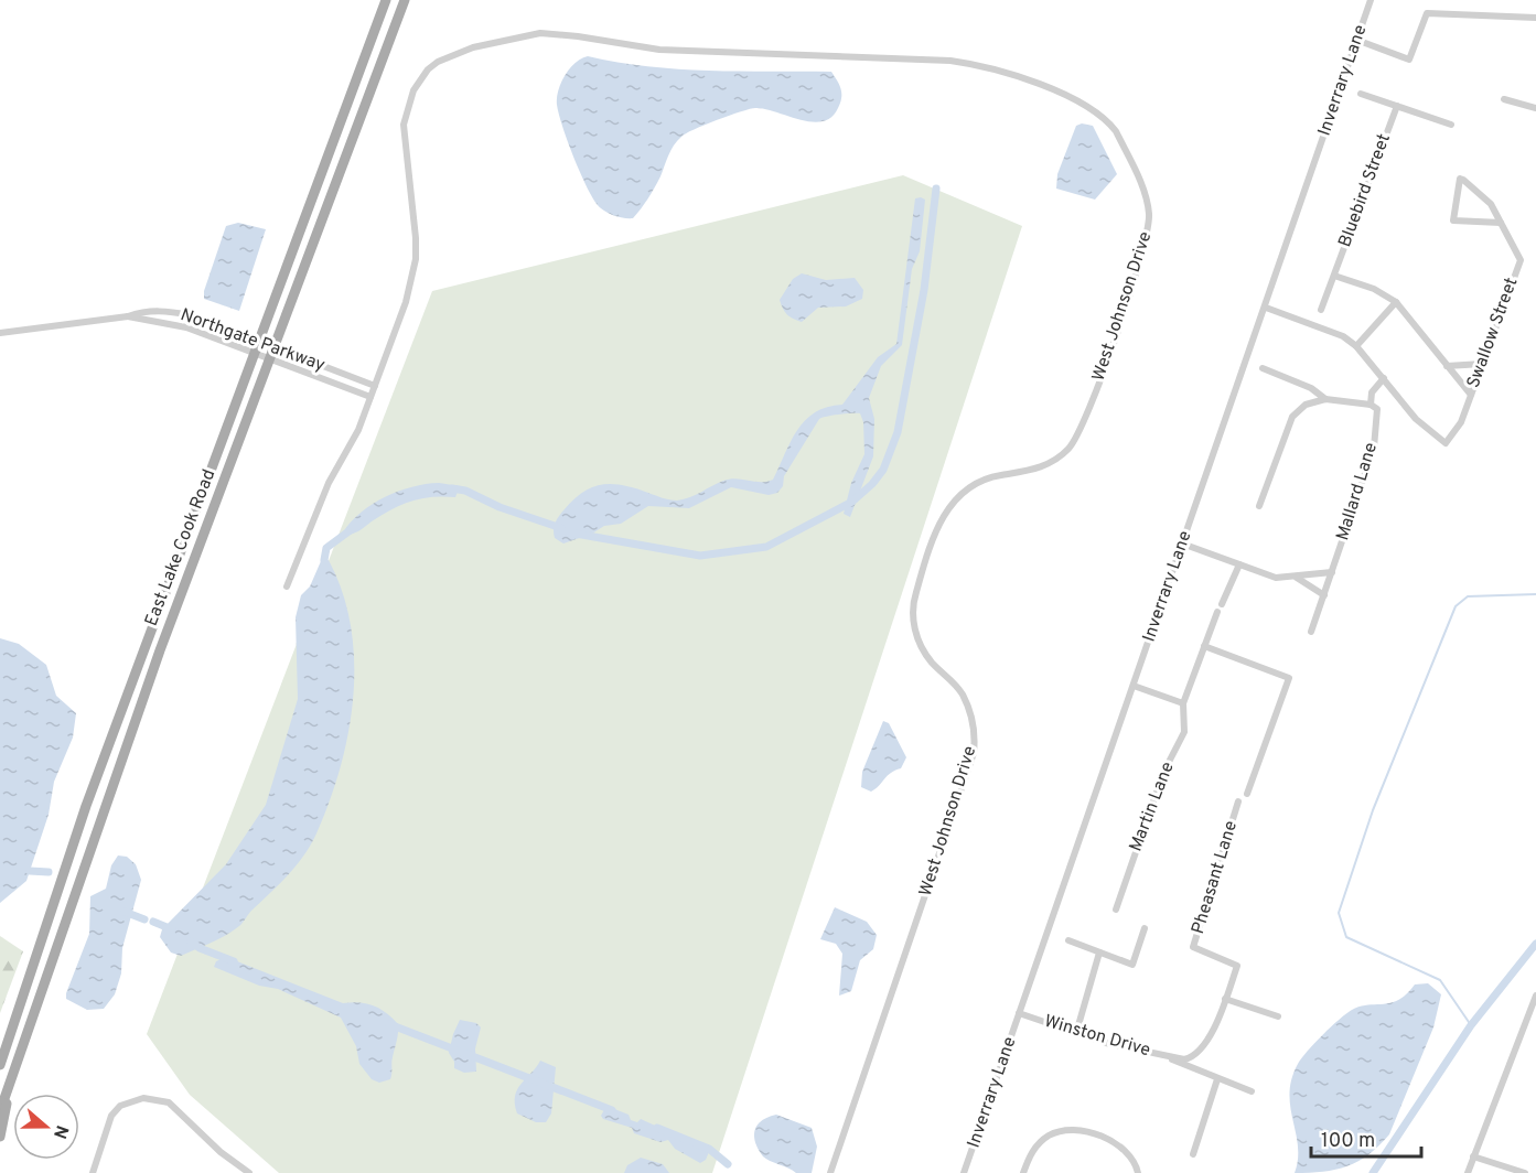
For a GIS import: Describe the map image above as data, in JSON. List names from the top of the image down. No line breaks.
{"streets":{"main road":["East Lake Cook Road"],"street":["Inverrary Lane","Bluebird Street","West Johnson Drive","Swallow Street","Northgate Parkway","Mallard Lane","Martin Lane","Pheasant Lane","Winston Drive"]},"crossings":[["Inverrary Lane","Winston Drive"],["West Johnson Drive","Northgate Parkway"],["Northgate Parkway","East Lake Cook Road"],["Pheasant Lane","Winston Drive"]],"scale_bar":"100 m","north":"right"}
